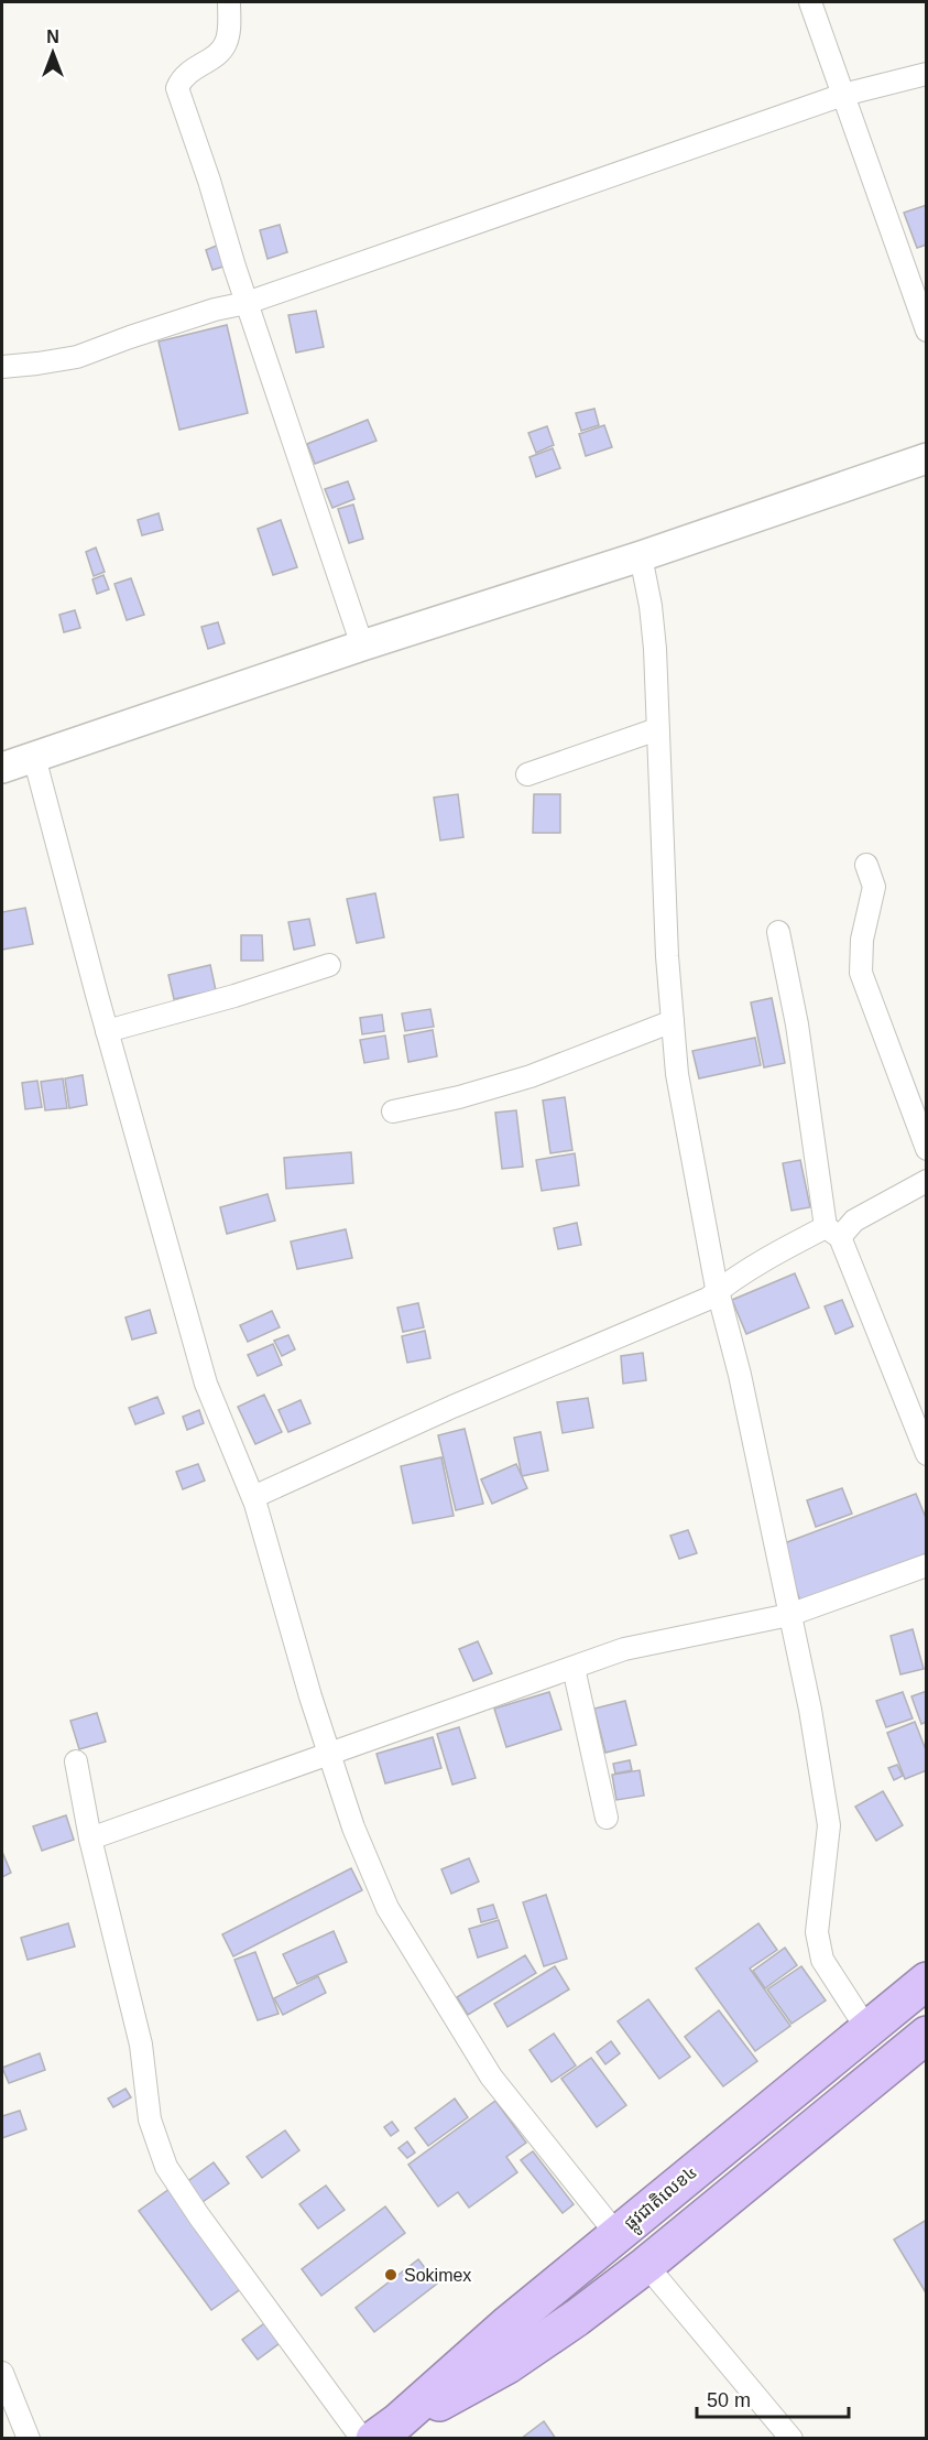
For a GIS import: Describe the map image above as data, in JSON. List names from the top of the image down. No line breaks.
{"streets":{"highway":["ផ្លូវជាតិលេខ៤"]},"places":["Sokimex"],"scale_bar":"50 m","north":"top"}
